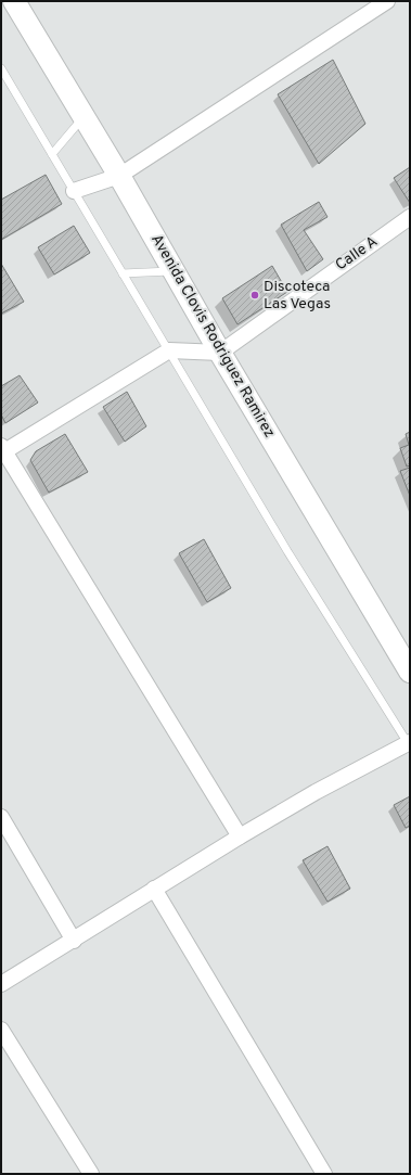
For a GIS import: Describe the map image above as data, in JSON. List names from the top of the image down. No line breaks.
{"streets":{"main road":["Avenida Clovis Rodriguez Ramirez"],"street":["Calle A"]},"crossings":[["Calle A","Avenida Clovis Rodriguez Ramirez"]],"places":["Discoteca Las Vegas"]}
